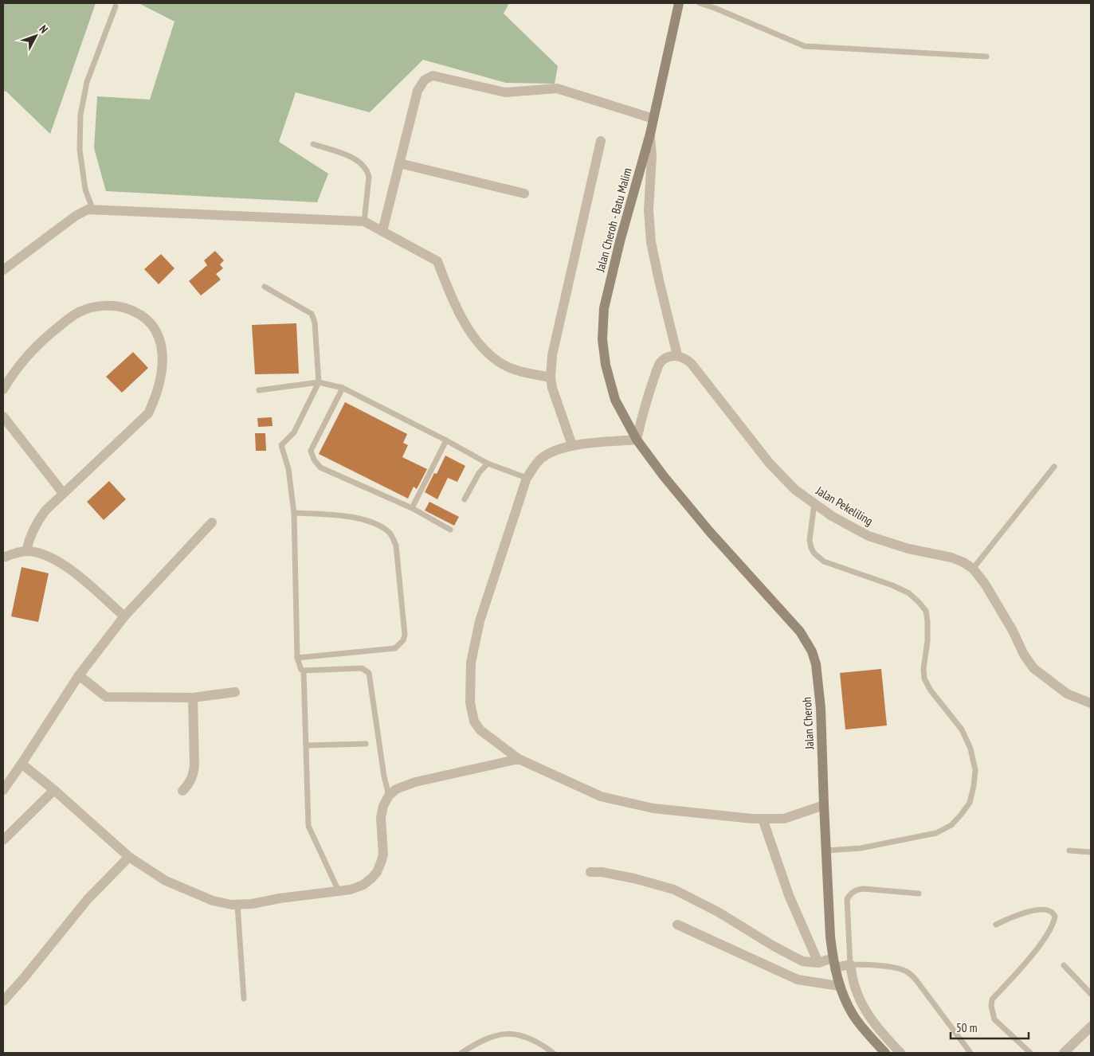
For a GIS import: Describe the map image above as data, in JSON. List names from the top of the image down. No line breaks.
{"streets":{"main road":["Jalan Cheroh - Batu Malim","Jalan Cheroh"],"street":["Jalan Pekeliling"]},"crossings":[["Jalan Cheroh - Batu Malim","Jalan Cheroh"]],"scale_bar":"50 m","north":"top right"}
